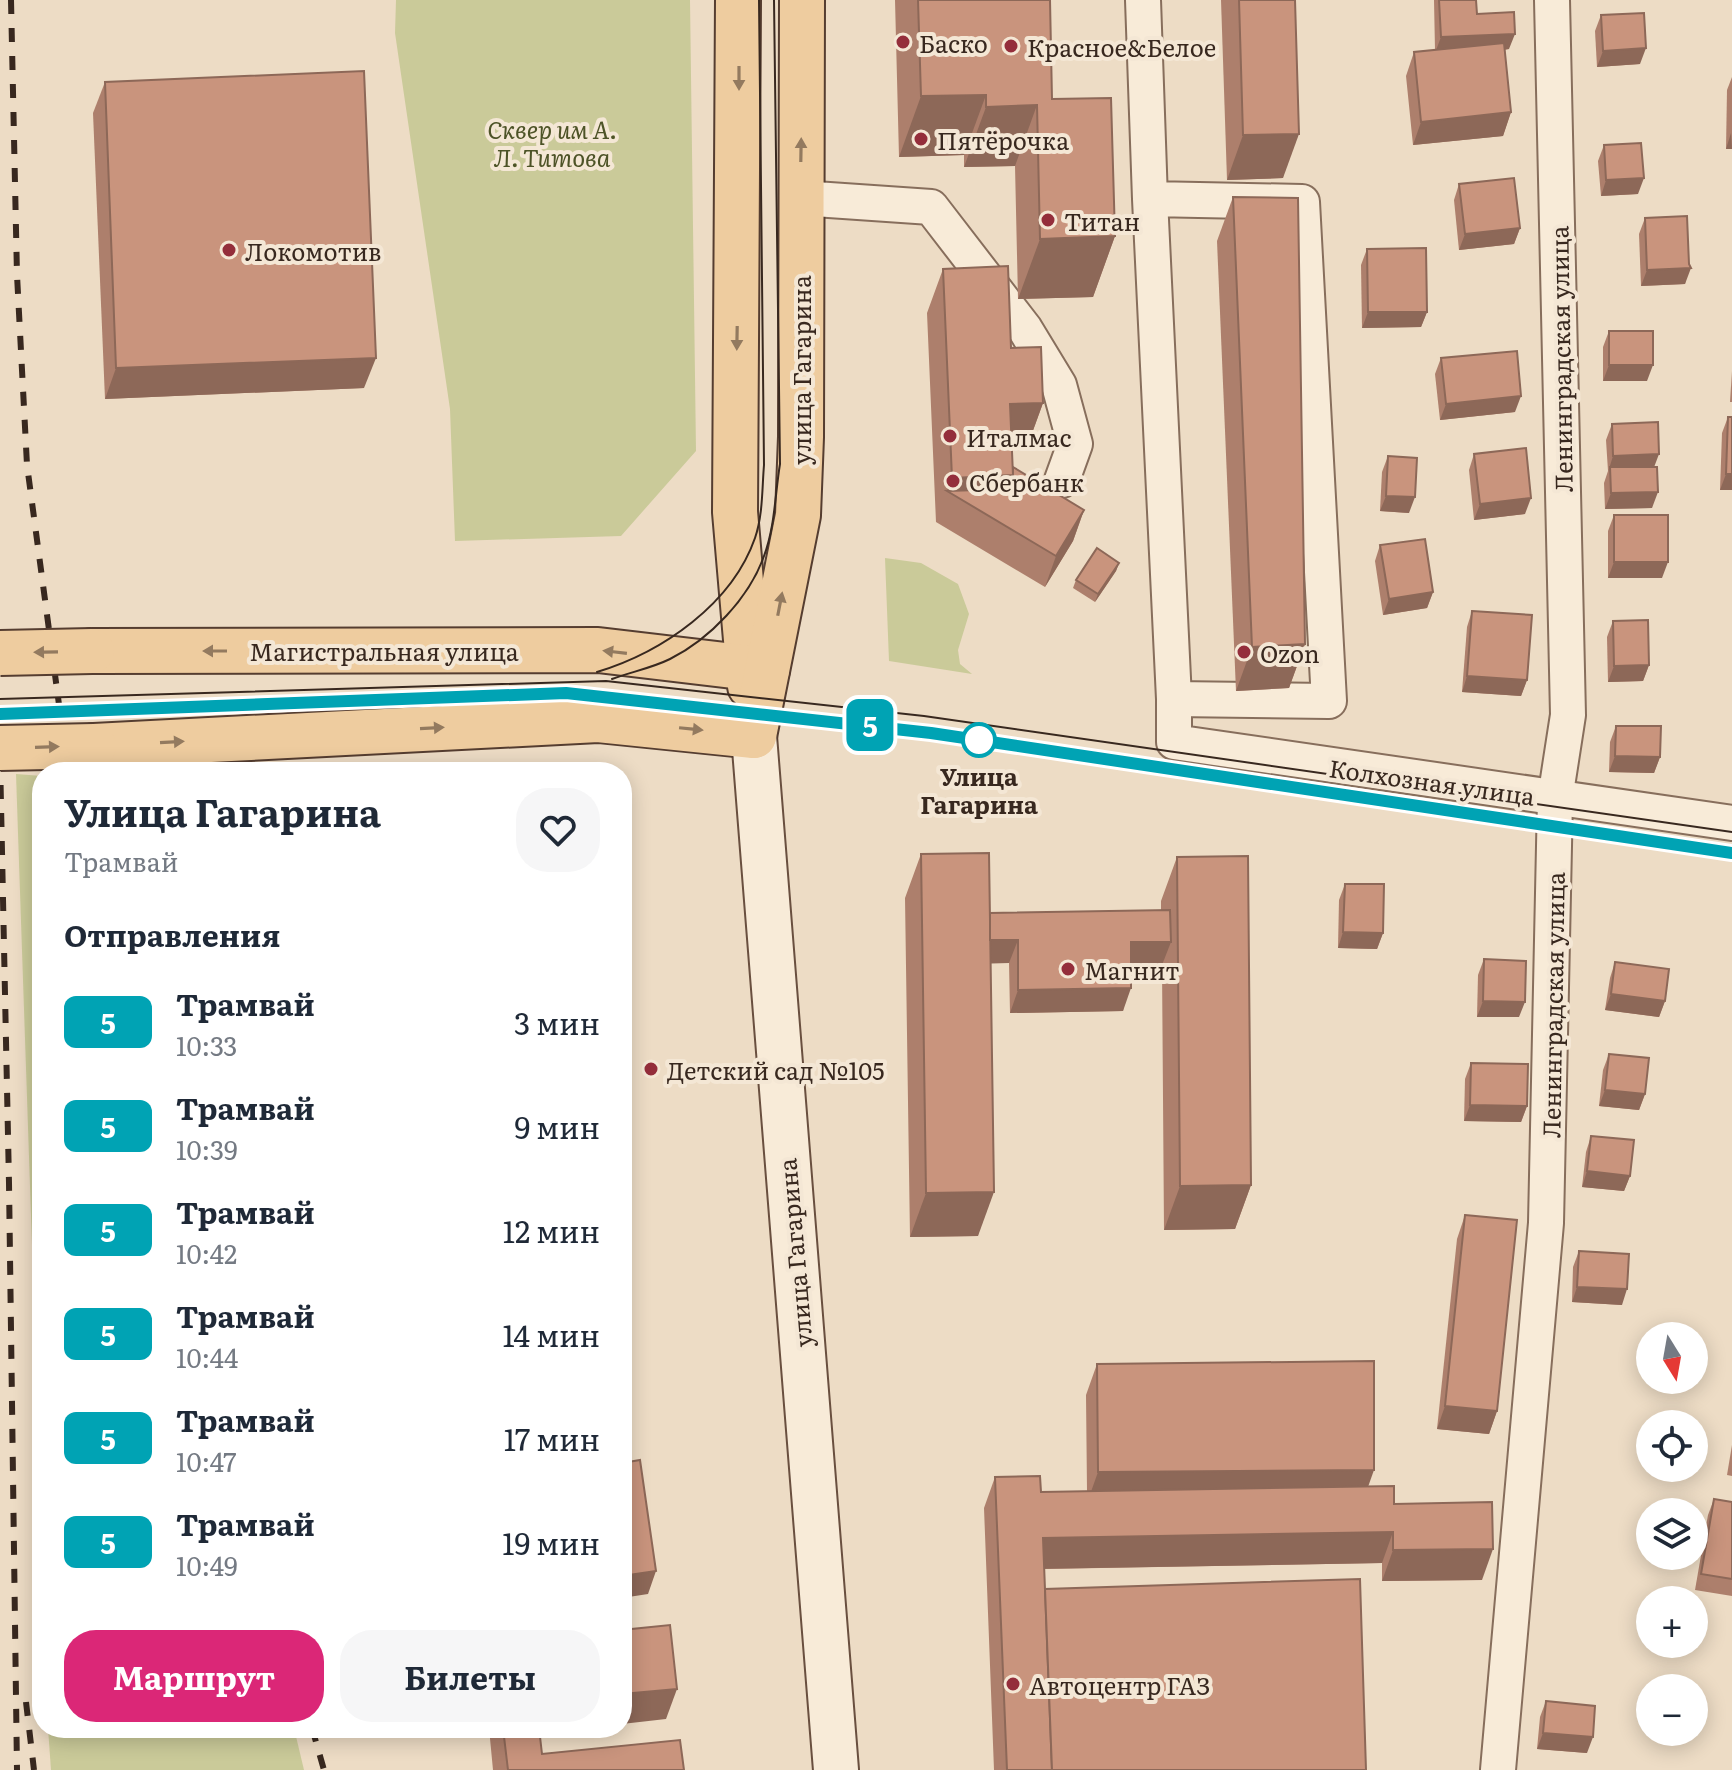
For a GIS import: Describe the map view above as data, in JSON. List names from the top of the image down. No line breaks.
{"streets":{"main road":["улица Гагарина","Магистральная улица"],"street":["Ленинградская улица","Колхозная улица"]},"crossings":[["Ленинградская улица","Колхозная улица"],["улица Гагарина","Магистральная улица"]],"parks":["Сквер им А. Л. Титова"],"places":["Баско","Красное&Белое","Пятёрочка","Титан","Локомотив","Италмас","Сбербанк","Ozon","Улица Гагарина","Магнит","Детский сад №105","Автоцентр ГАЗ"],"lines":["tram line 5"],"north":"bottom","page":{"on_map":"5","heading":[["Улица Гагарина","Трамвай"],"Отправления"],"list":[{"mark":"5","name":"Трамвай","note":"10:33","value":"3 мин"},{"mark":"5","name":"Трамвай","note":"10:39","value":"9 мин"},{"mark":"5","name":"Трамвай","note":"10:42","value":"12 мин"},{"mark":"5","name":"Трамвай","note":"10:44","value":"14 мин"},{"mark":"5","name":"Трамвай","note":"10:47","value":"17 мин"},{"mark":"5","name":"Трамвай","note":"10:49","value":"19 мин"}],"map_buttons":["+","−"],"buttons":["Маршрут","Билеты"]}}
